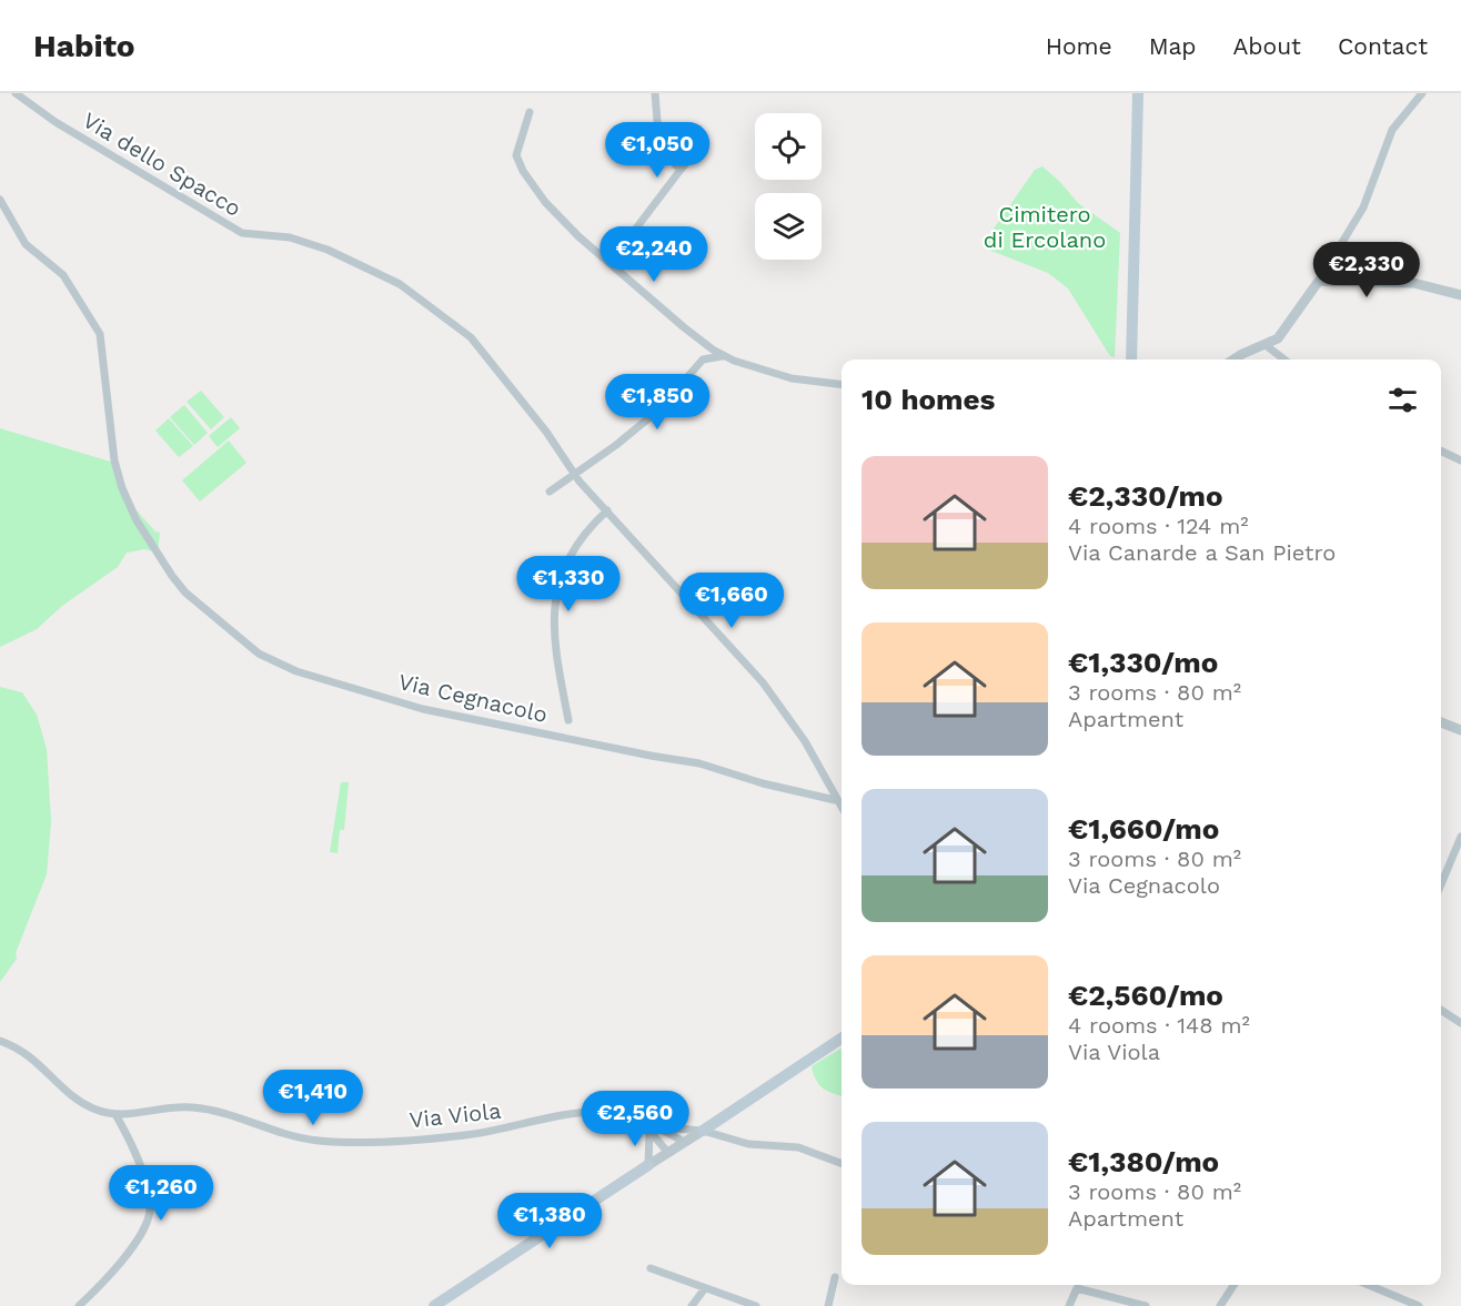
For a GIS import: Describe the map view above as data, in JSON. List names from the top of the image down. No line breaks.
{"streets":{"street":["Via dello Spacco","Via Cegnacolo","Via Viola"]},"parks":["Cimitero di Ercolano"],"page":{"header":"Habito","nav":["Home","Map","About","Contact"],"price":["€1,050","€2,240","€2,330","€1,850","€1,330","€1,660","€1,410","€2,560","€1,260","€1,380"],"heading":"10 homes","list":[{"name":"€2,330/mo","note":"4 rooms · 124 m² · Via Canarde a San Pietro"},{"name":"€1,330/mo","note":"3 rooms · 80 m² · Apartment"},{"name":"€1,660/mo","note":"3 rooms · 80 m² · Via Cegnacolo"},{"name":"€2,560/mo","note":"4 rooms · 148 m² · Via Viola"},{"name":"€1,380/mo","note":"3 rooms · 80 m² · Apartment"}]}}
